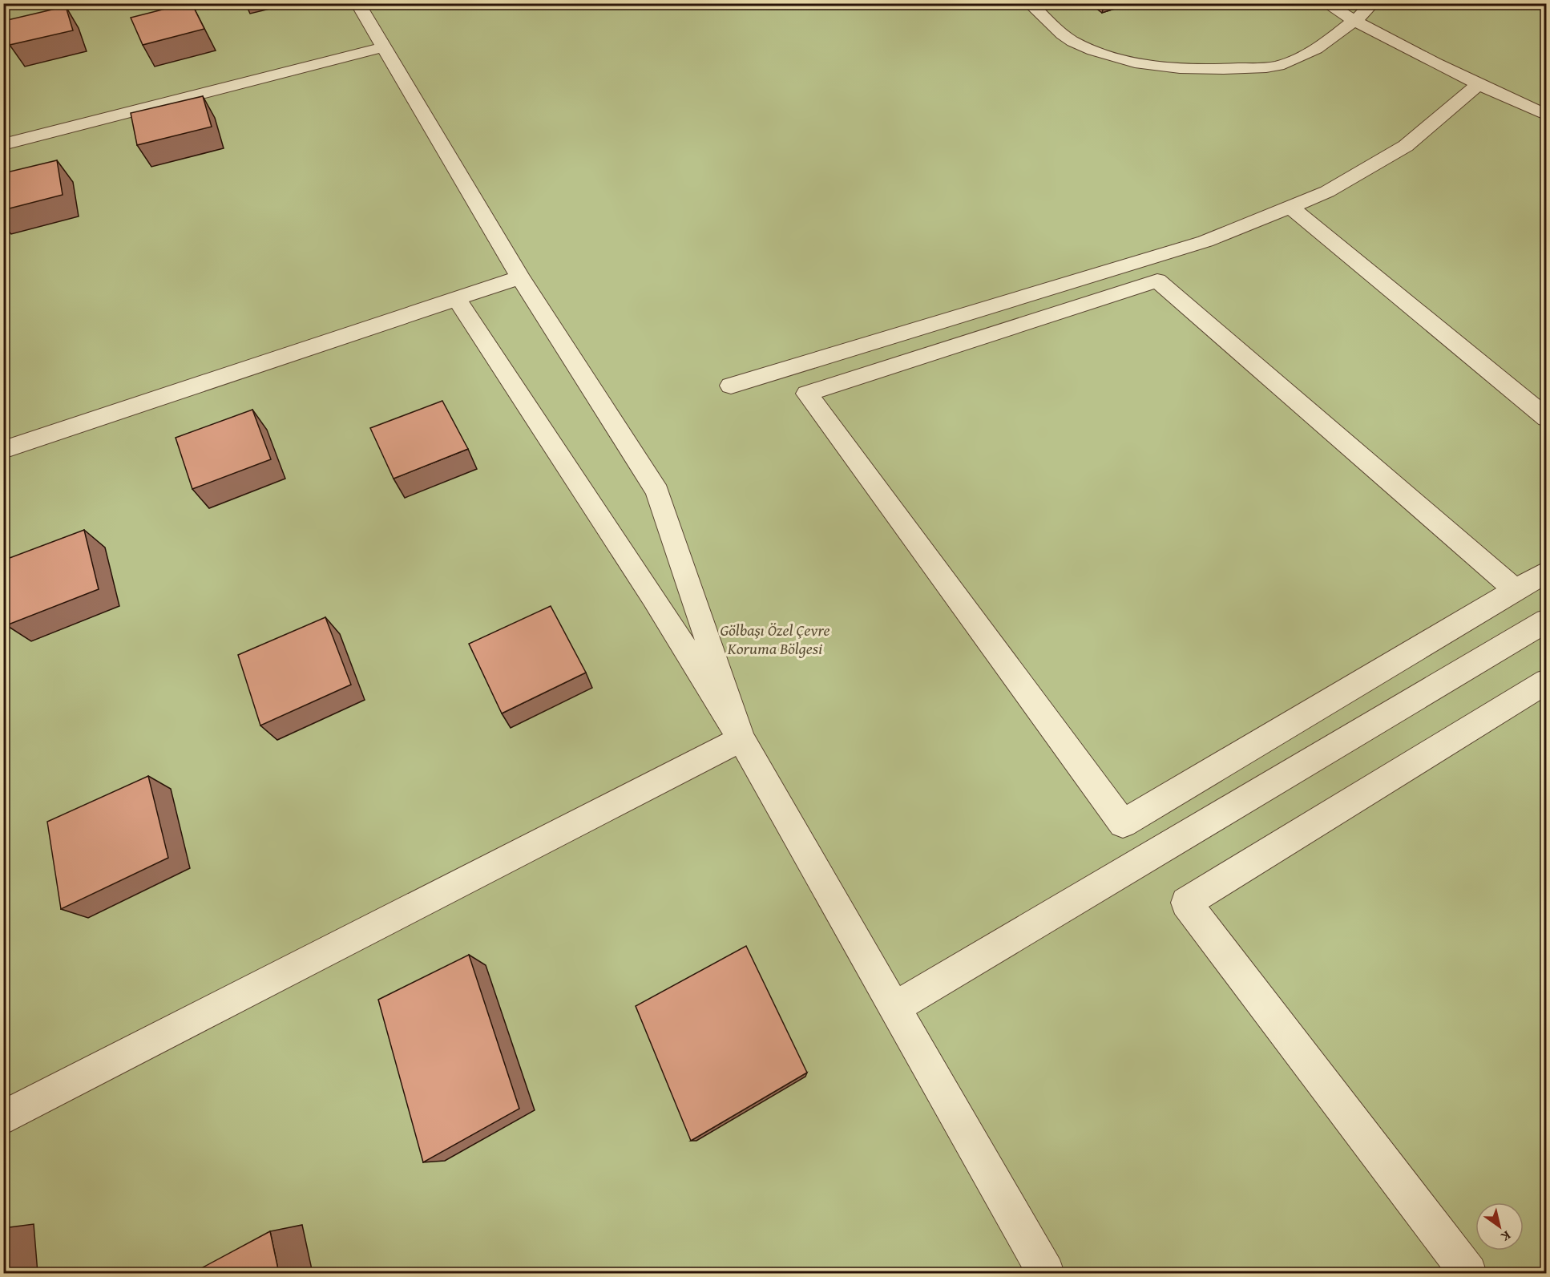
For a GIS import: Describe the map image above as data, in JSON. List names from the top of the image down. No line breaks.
{"parks":["Gölbaşı Özel Çevre Koruma Bölgesi"],"north":"bottom right"}
